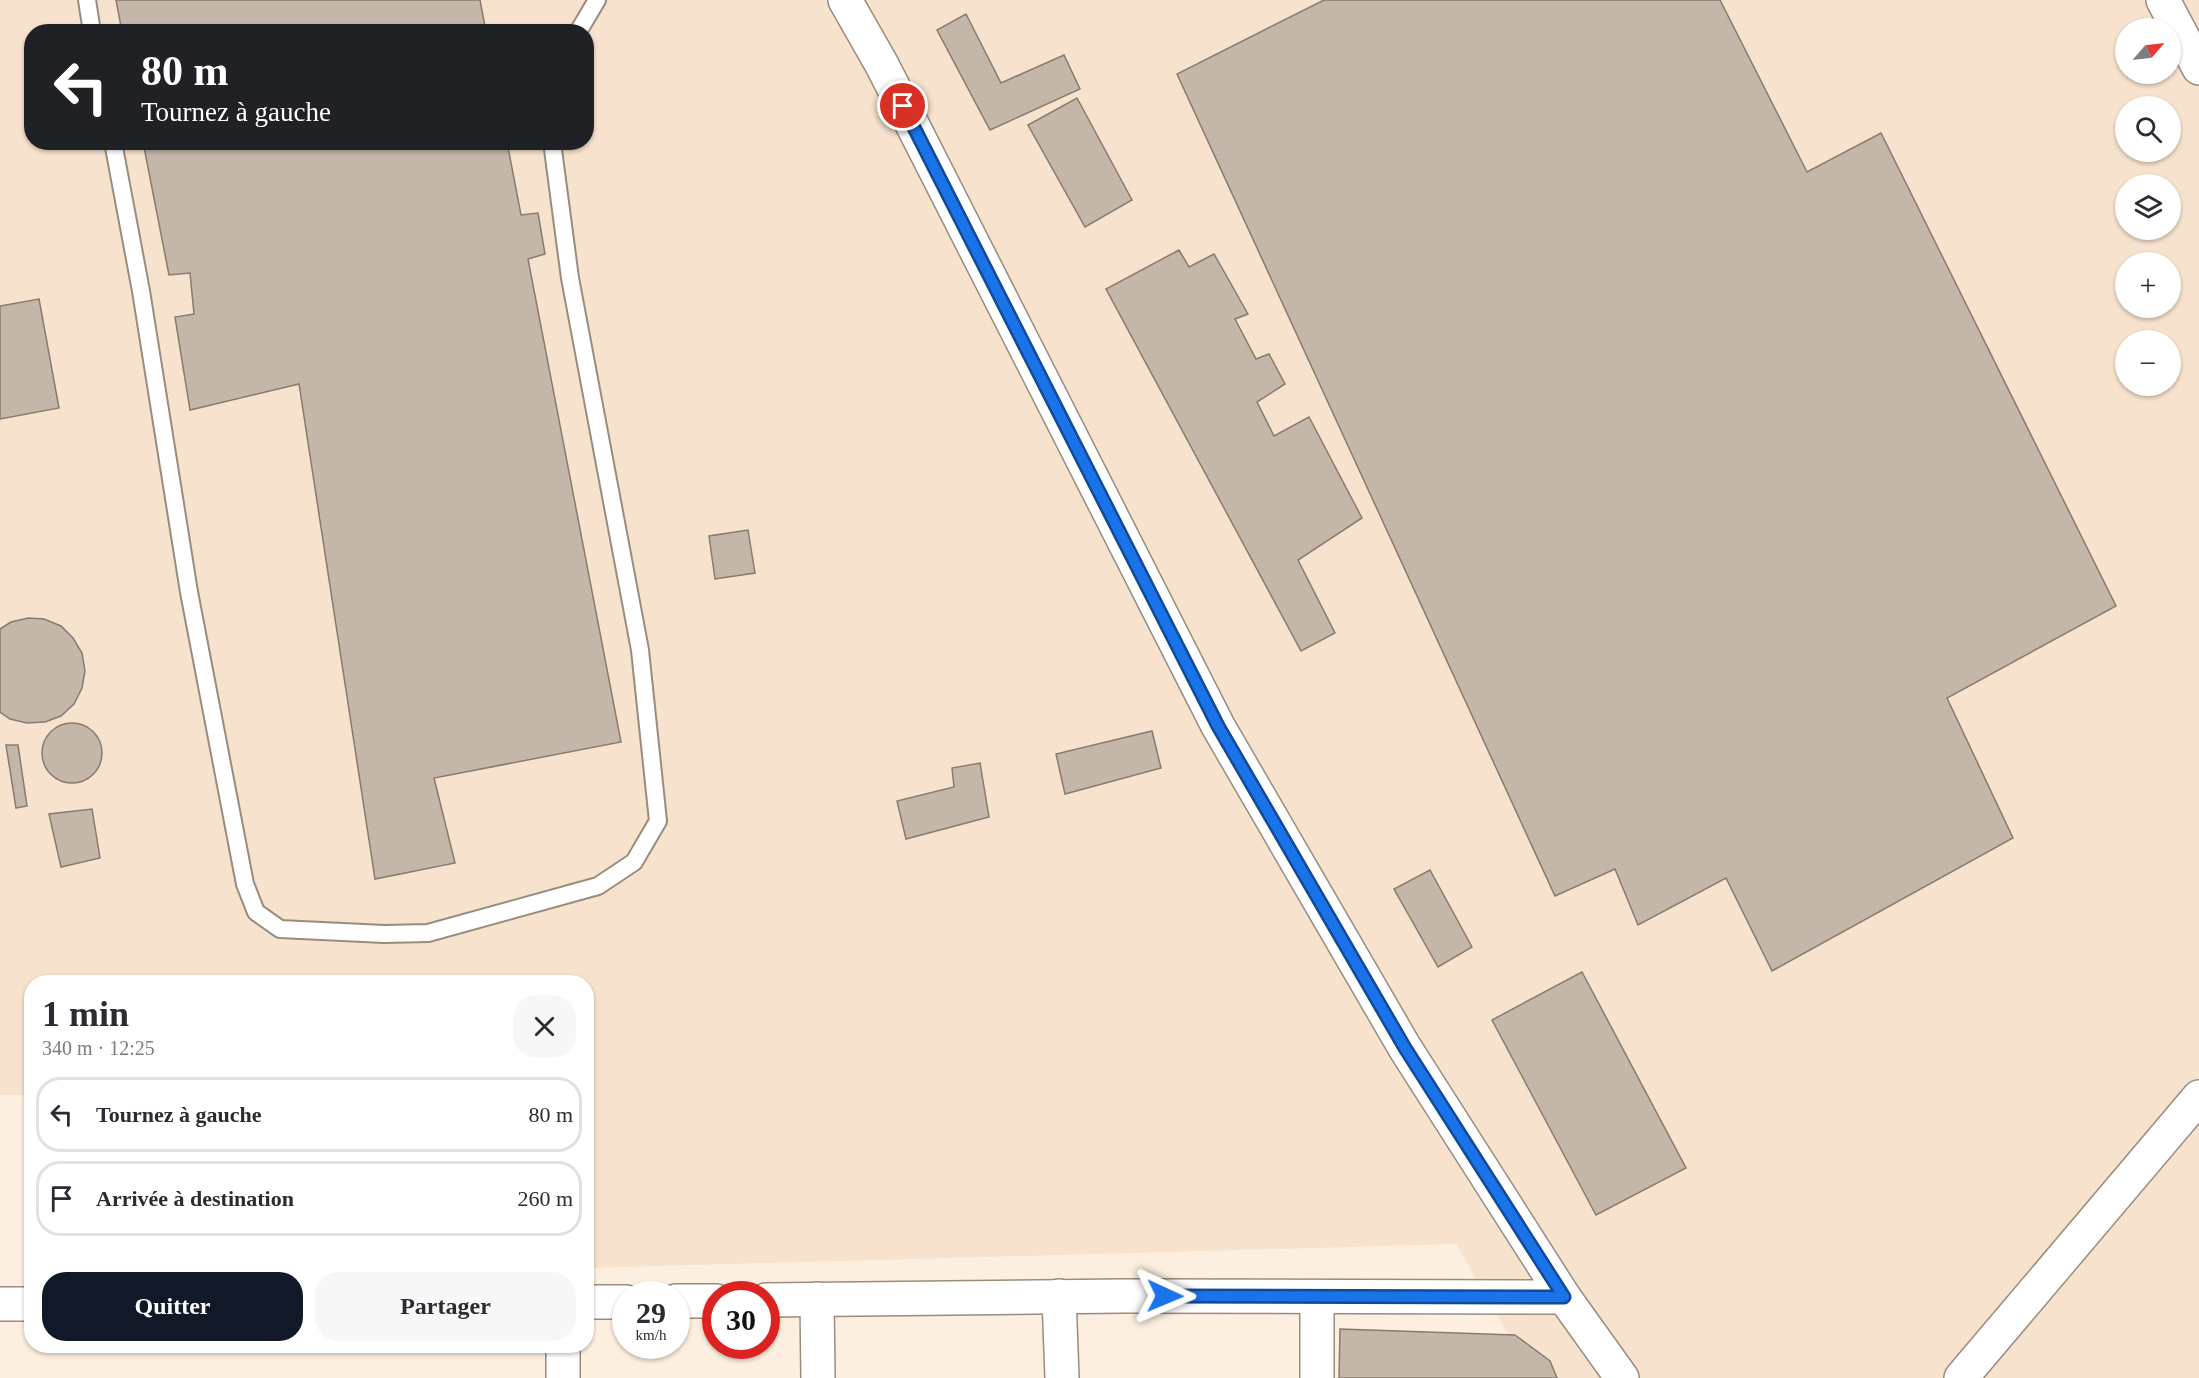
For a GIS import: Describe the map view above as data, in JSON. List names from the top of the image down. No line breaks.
{"north":"top right","page":{"map_buttons":["+","−"],"turn":["80 m","Tournez à gauche"],"heading":["1 min","340 m · 12:25"],"list":[{"name":"Tournez à gauche","value":"80 m"},{"name":"Arrivée à destination","value":"260 m"}],"buttons":["Quitter","Partager"],"speed":"29 km/h","limit":"30"}}
